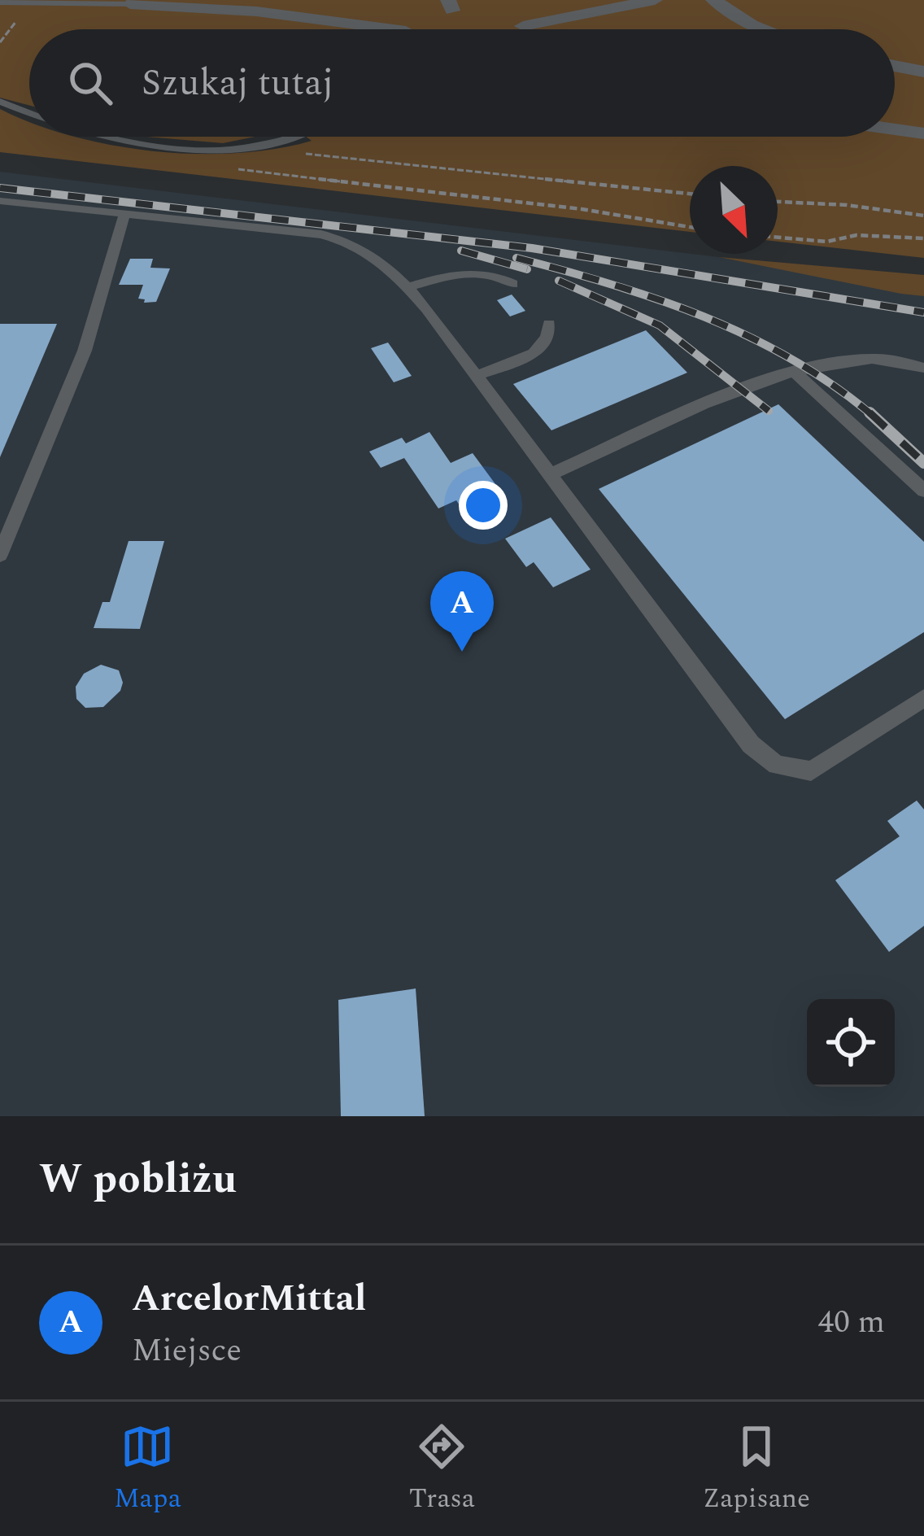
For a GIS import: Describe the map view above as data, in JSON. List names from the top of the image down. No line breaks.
{"north":"bottom right","page":{"search":"Szukaj tutaj","pins":"A","heading":"W pobliżu","list":[{"mark":"A","name":"ArcelorMittal","note":"Miejsce","value":"40 m"}],"nav":["Mapa","Trasa","Zapisane"]}}
